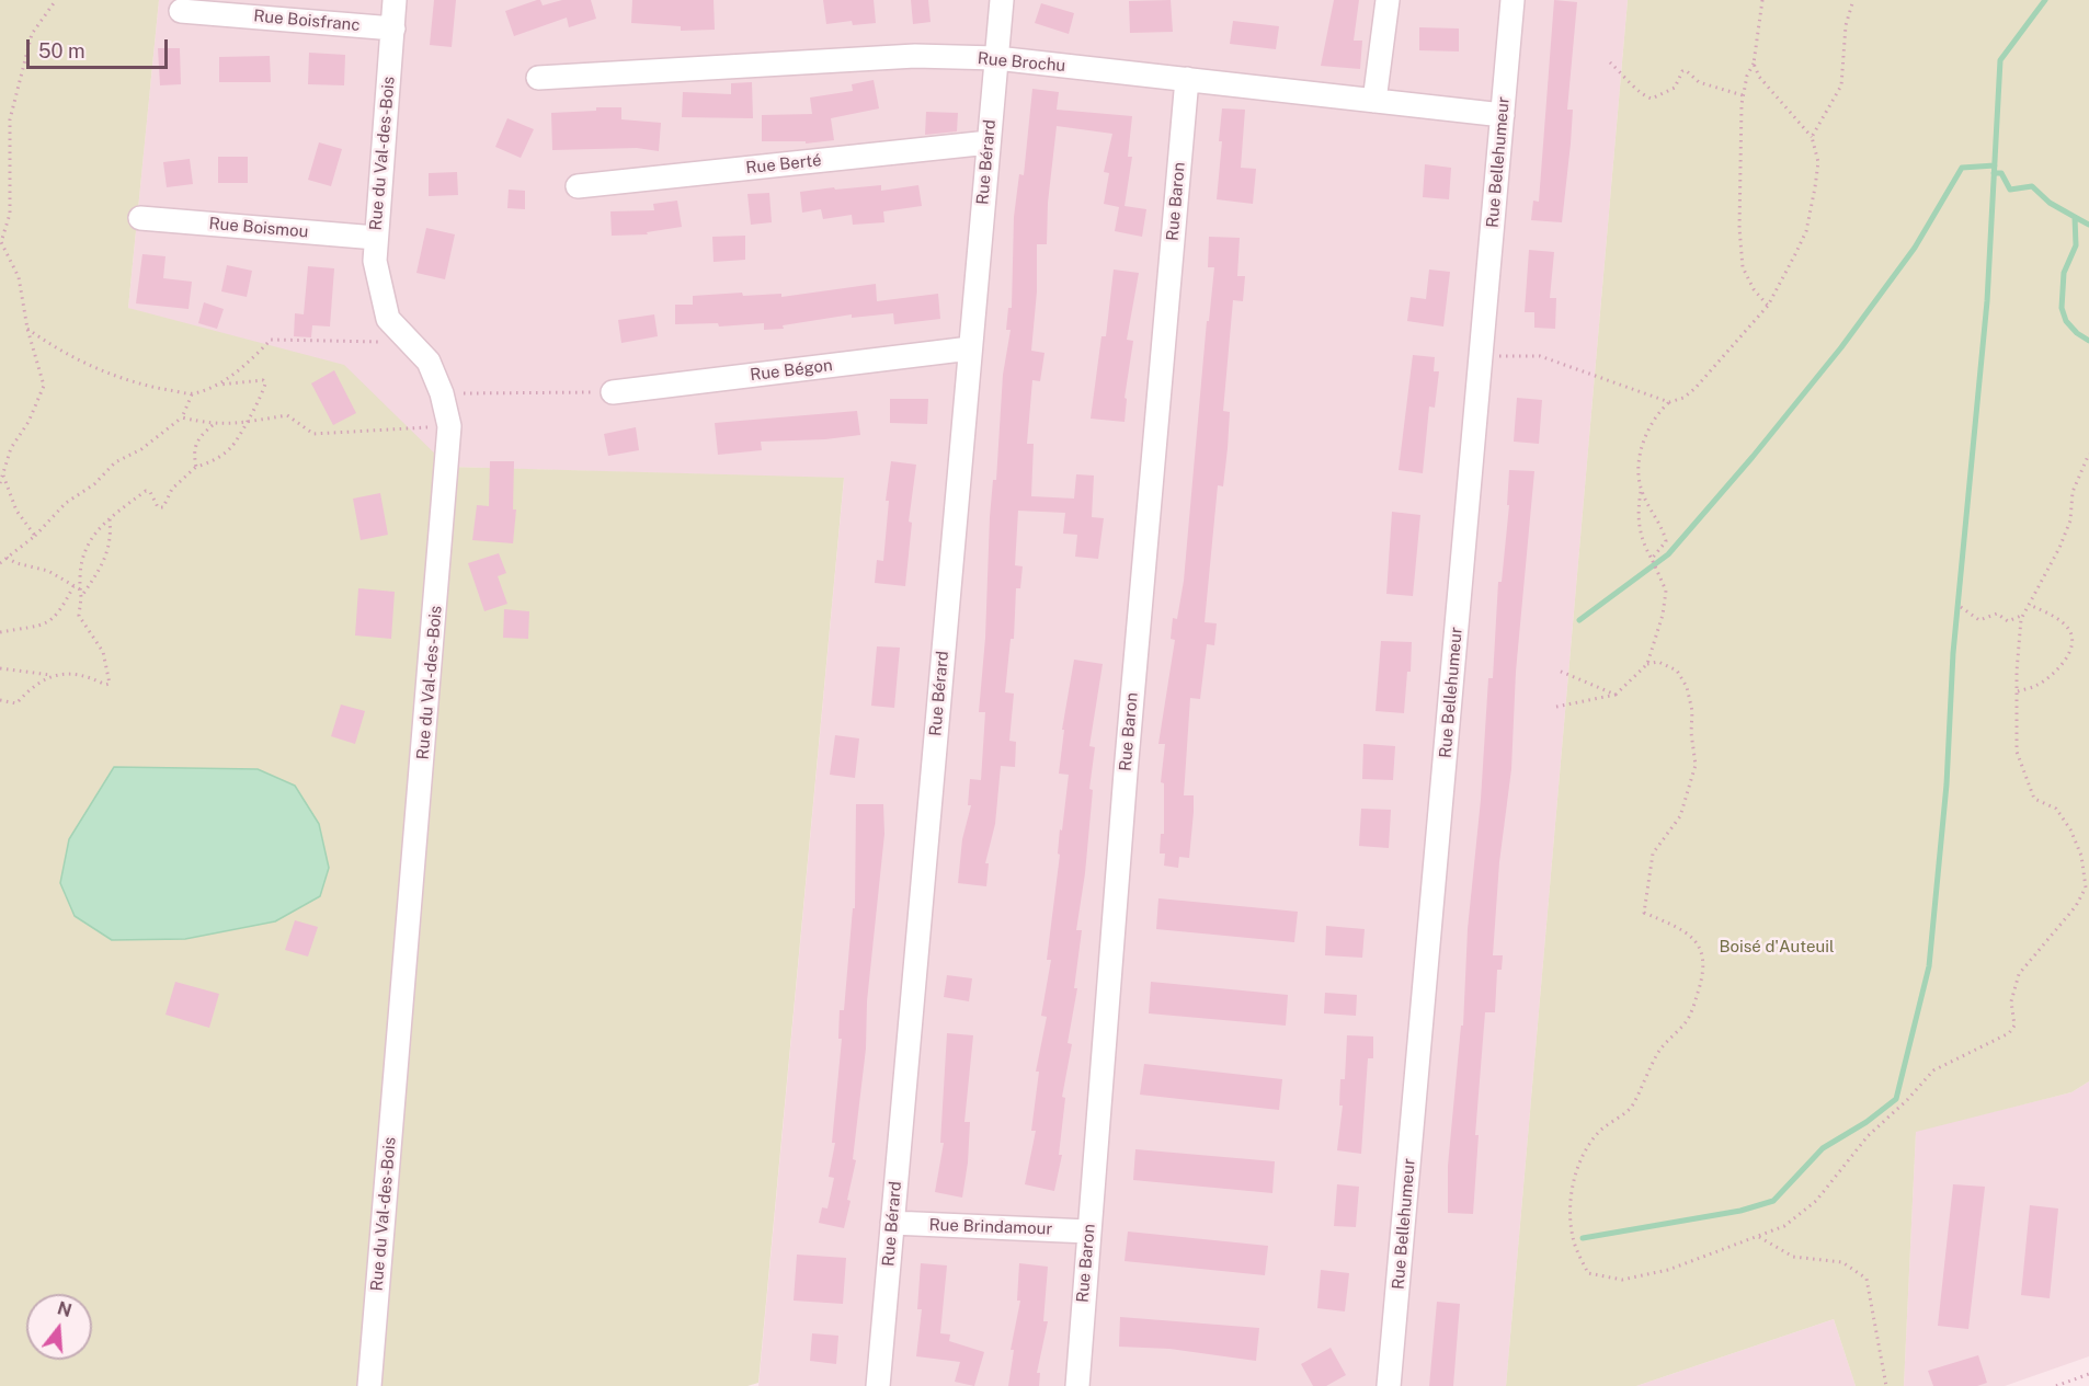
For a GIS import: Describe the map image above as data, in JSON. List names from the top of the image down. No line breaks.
{"streets":{"street":["Rue Boisfranc","Rue Brochu","Rue du Val-des-Bois","Rue Bérard","Rue Bellehumeur","Rue Berté","Rue Baron","Rue Boismou","Rue Bégon","Rue Brindamour"]},"crossings":[["Rue Boisfranc","Rue du Val-des-Bois"],["Rue Brochu","Rue Bérard"],["Rue Brochu","Rue Bellehumeur"],["Rue Brochu","Rue Baron"],["Rue du Val-des-Bois","Rue Boismou"],["Rue Bérard","Rue Berté"],["Rue Bérard","Rue Bégon"],["Rue Bérard","Rue Brindamour"],["Rue Baron","Rue Brindamour"]],"parks":["Boisé d'Auteuil"],"scale_bar":"50 m","north":"top"}
